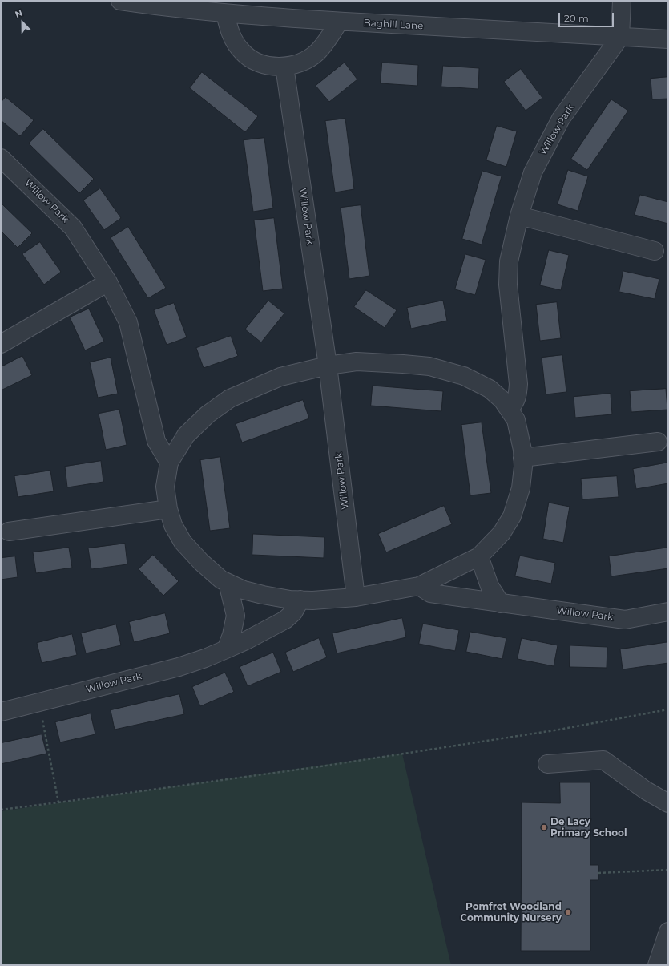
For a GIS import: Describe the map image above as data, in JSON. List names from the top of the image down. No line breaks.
{"streets":{"street":["Baghill Lane","Willow Park"]},"crossings":[["Baghill Lane","Willow Park"]],"places":["De Lacy Primary School","Pomfret Woodland Community Nursery"],"scale_bar":"20 m","north":"top"}
